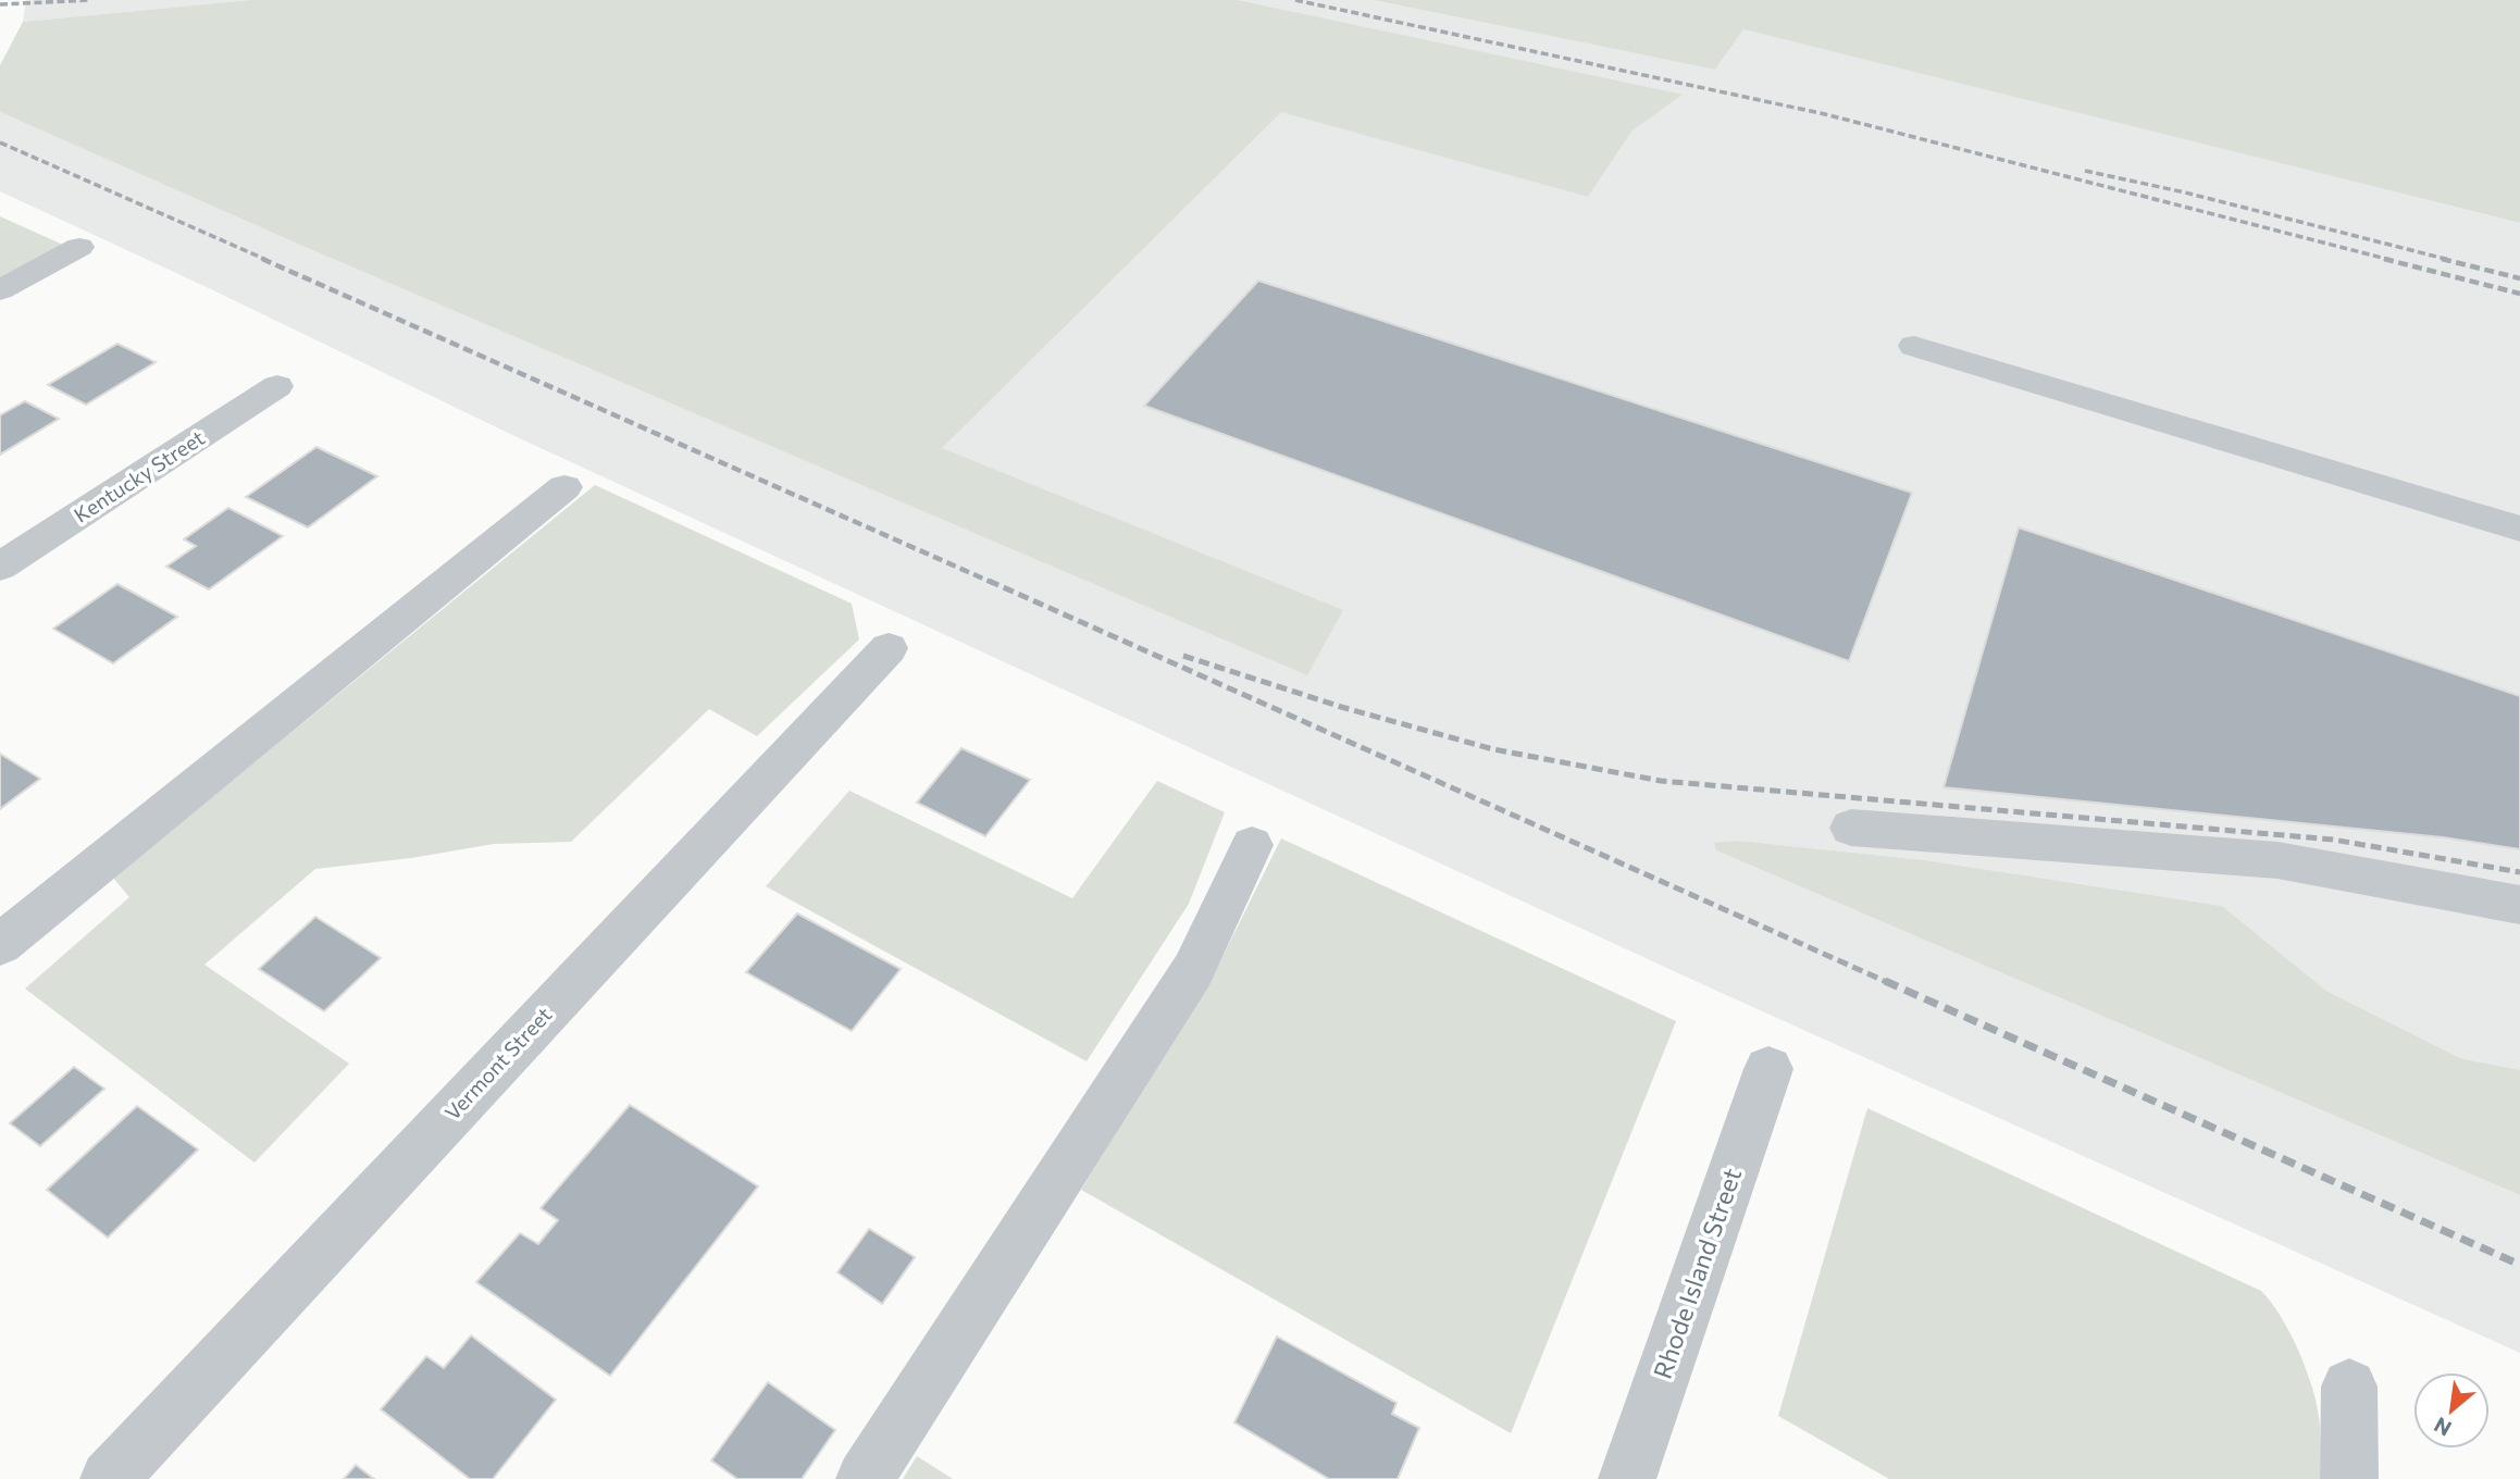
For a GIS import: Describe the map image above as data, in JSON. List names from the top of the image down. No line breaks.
{"streets":{"street":["Kentucky Street","Vermont Street","Rhode Island Street"]},"north":"bottom left"}
